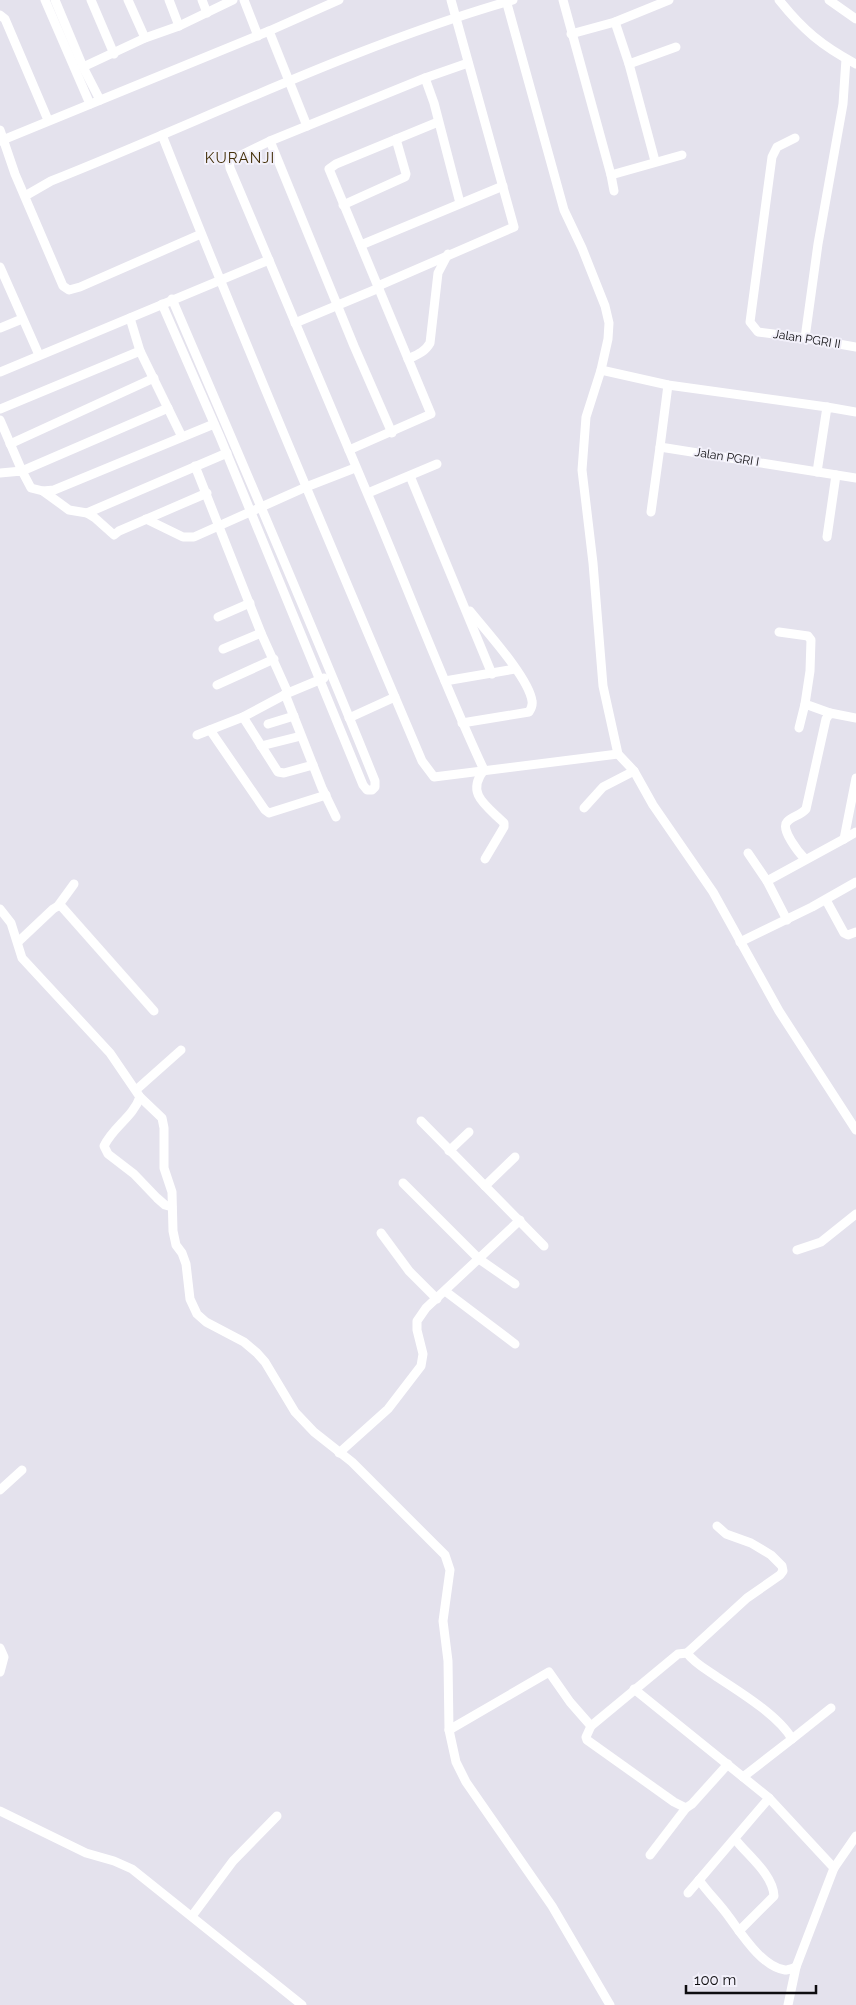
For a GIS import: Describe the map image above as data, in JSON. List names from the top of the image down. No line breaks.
{"streets":{"street":["Jalan PGRI II","Jalan PGRI I"]},"districts":["KURANJI"],"scale_bar":"100 m"}
